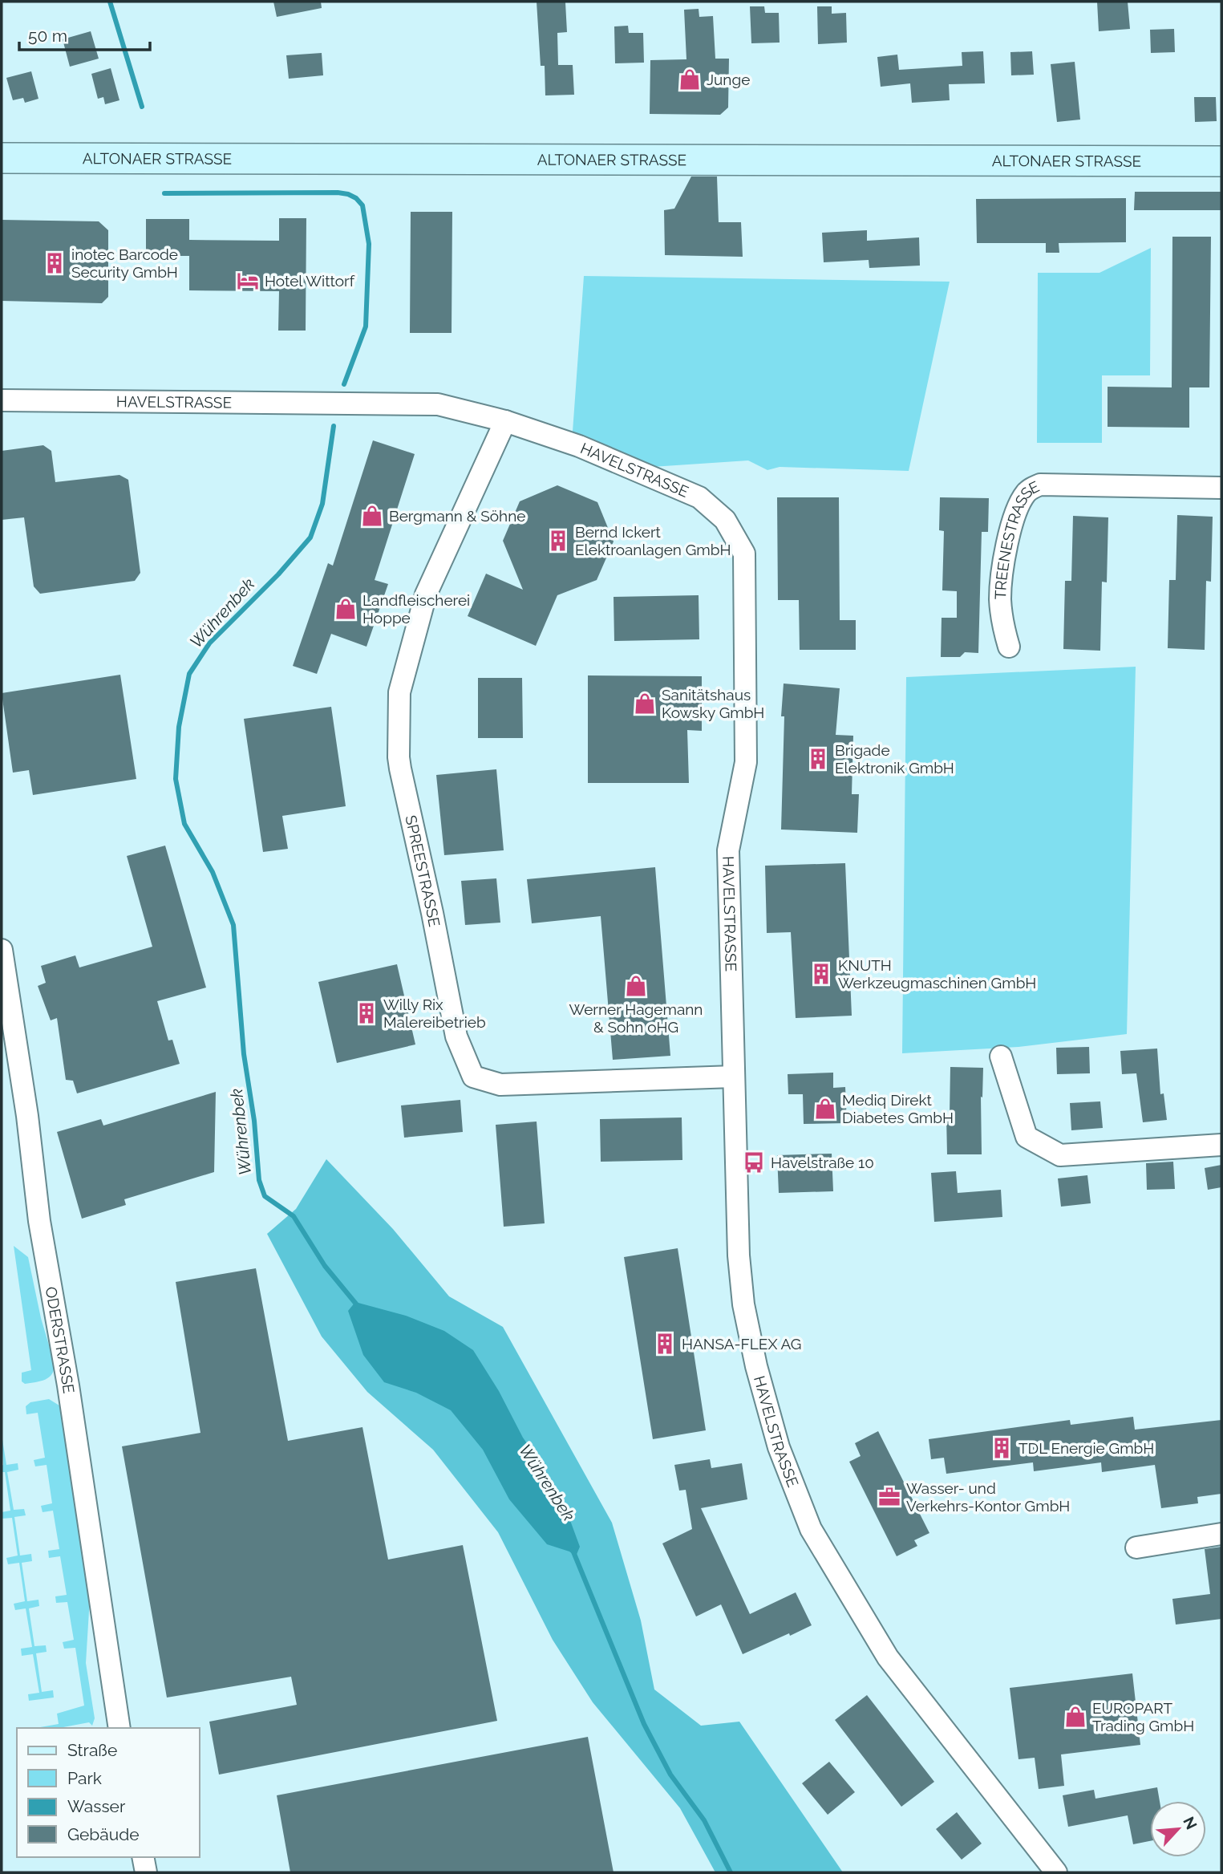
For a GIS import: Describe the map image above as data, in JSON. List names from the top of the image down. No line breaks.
{"streets":{"main road":["ALTONAER STRASSE"],"street":["HAVELSTRASSE","TREENESTRASSE","SPREESTRASSE","ODERSTRASSE"]},"crossings":[["HAVELSTRASSE","SPREESTRASSE"]],"water":["Wührenbek"],"places":{"shop":["Junge","Bergmann & Söhne","Landfleischerei Hoppe","Sanitätshaus Kowsky GmbH","Werner Hagemann & Sohn oHG","Mediq Direkt Diabetes GmbH","EUROPART Trading GmbH"],"building":["inotec Barcode Security GmbH","Bernd Ickert Elektroanlagen GmbH","Brigade Elektronik GmbH","KNUTH Werkzeugmaschinen GmbH","Willy Rix Malereibetrieb","HANSA-FLEX AG","TDL Energie GmbH"],"hotel":["Hotel Wittorf"],"bus stop":["Havelstraße 10"],"office":["Wasser- und Verkehrs-Kontor GmbH"]},"legend":["Straße","Park","Wasser","Gebäude"],"scale_bar":"50 m","north":"top right"}
